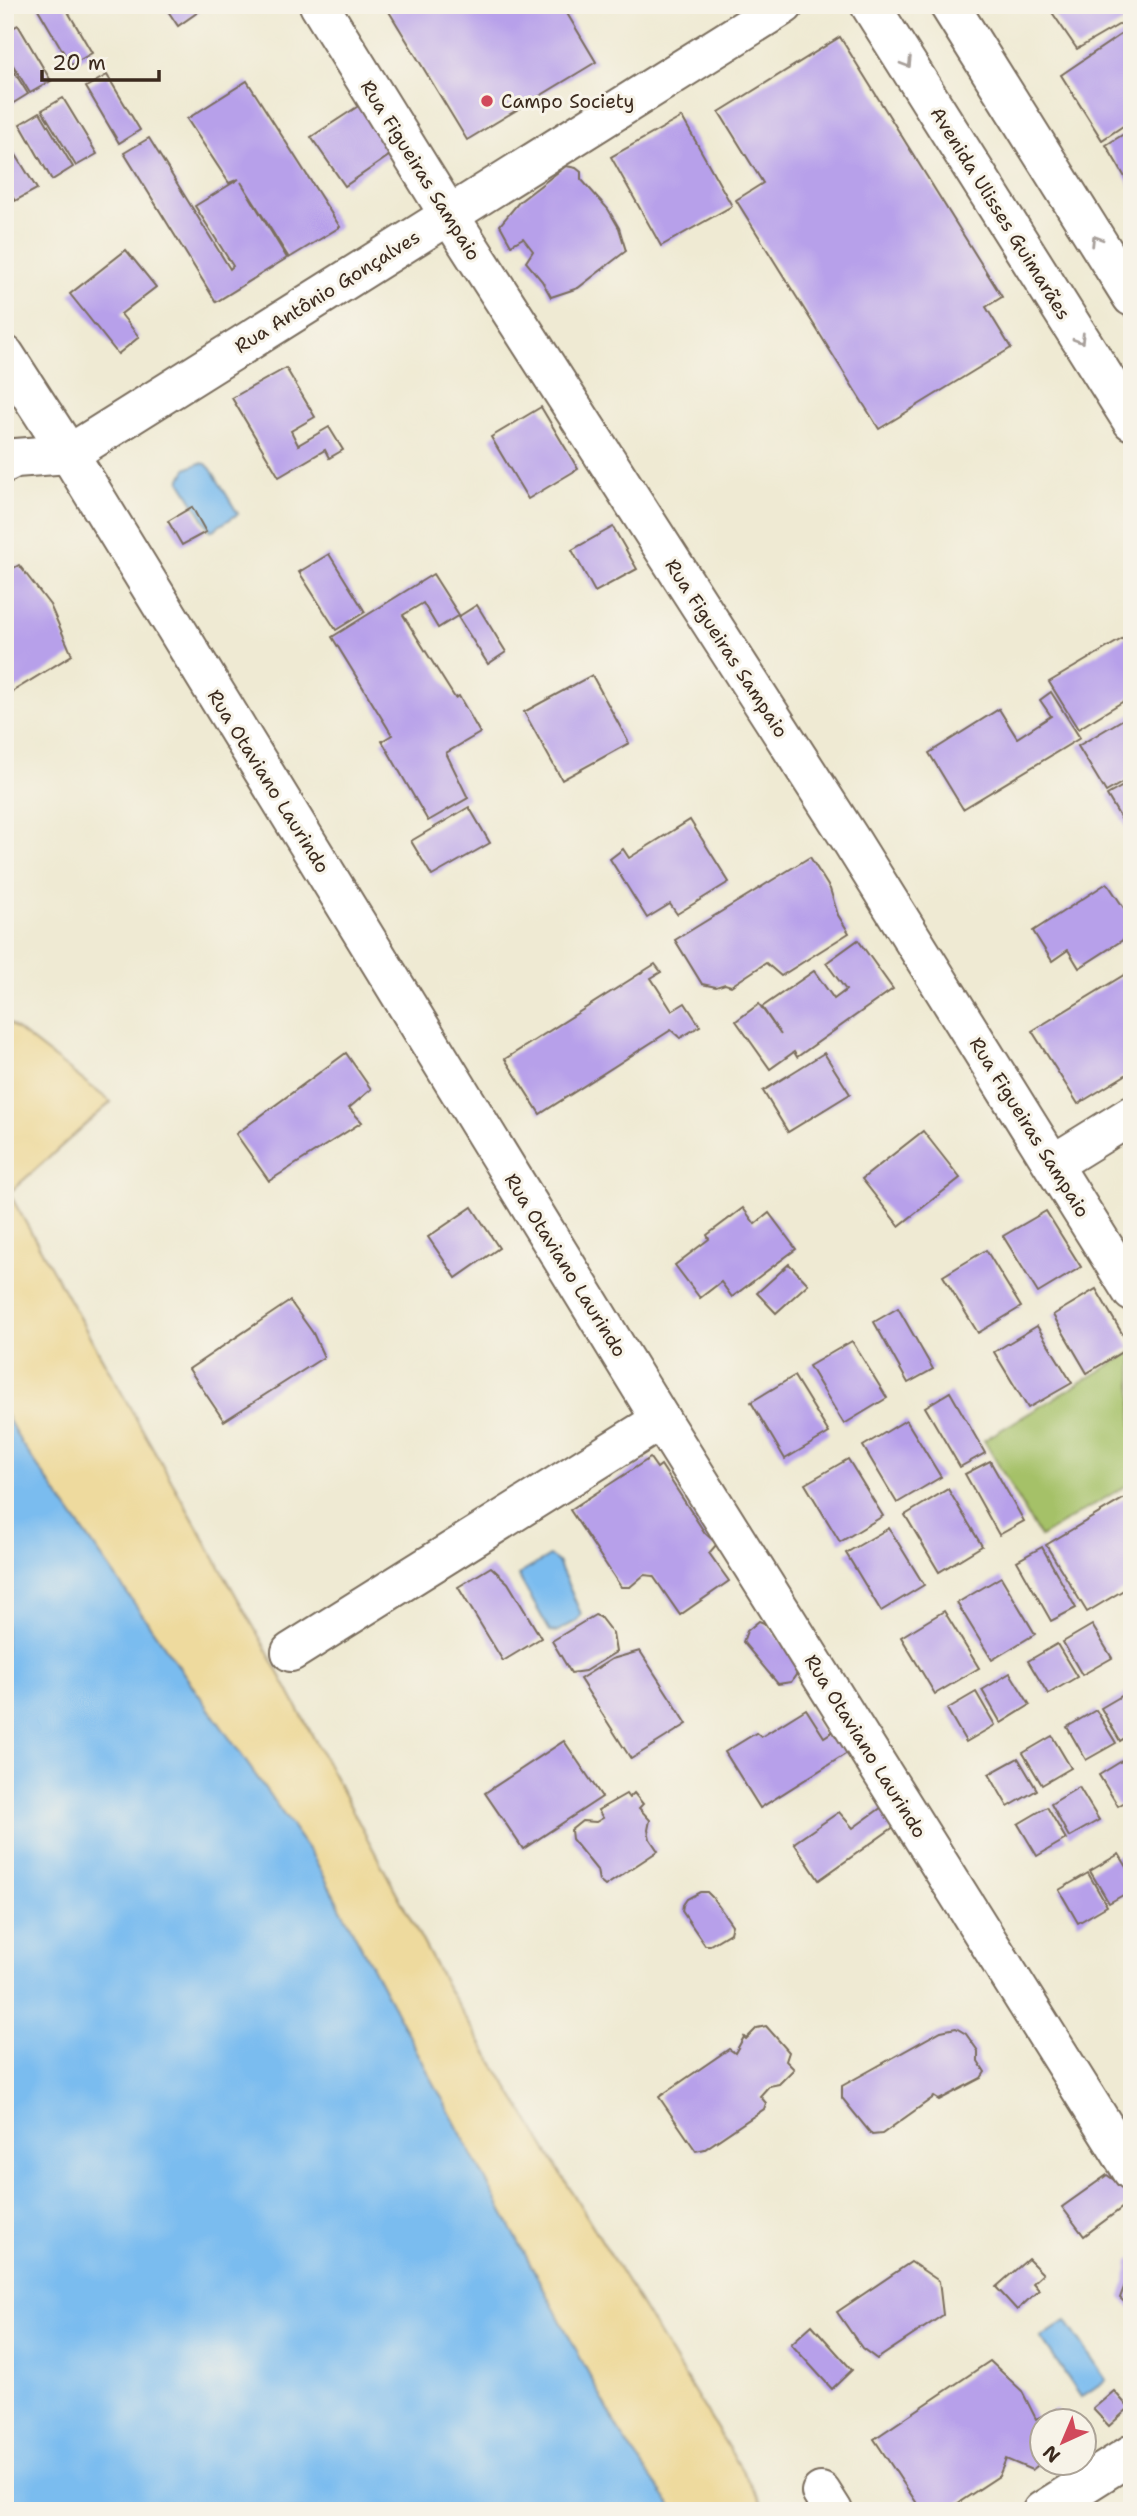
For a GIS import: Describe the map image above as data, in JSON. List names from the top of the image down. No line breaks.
{"streets":{"street":["Rua Figueiras Sampaio","Avenida Ulisses Guimarães","Rua Antônio Gonçalves","Rua Otaviano Laurindo"]},"crossings":[["Rua Figueiras Sampaio","Rua Antônio Gonçalves"],["Rua Antônio Gonçalves","Rua Otaviano Laurindo"]],"places":["Campo Society"],"scale_bar":"20 m","north":"bottom left"}
